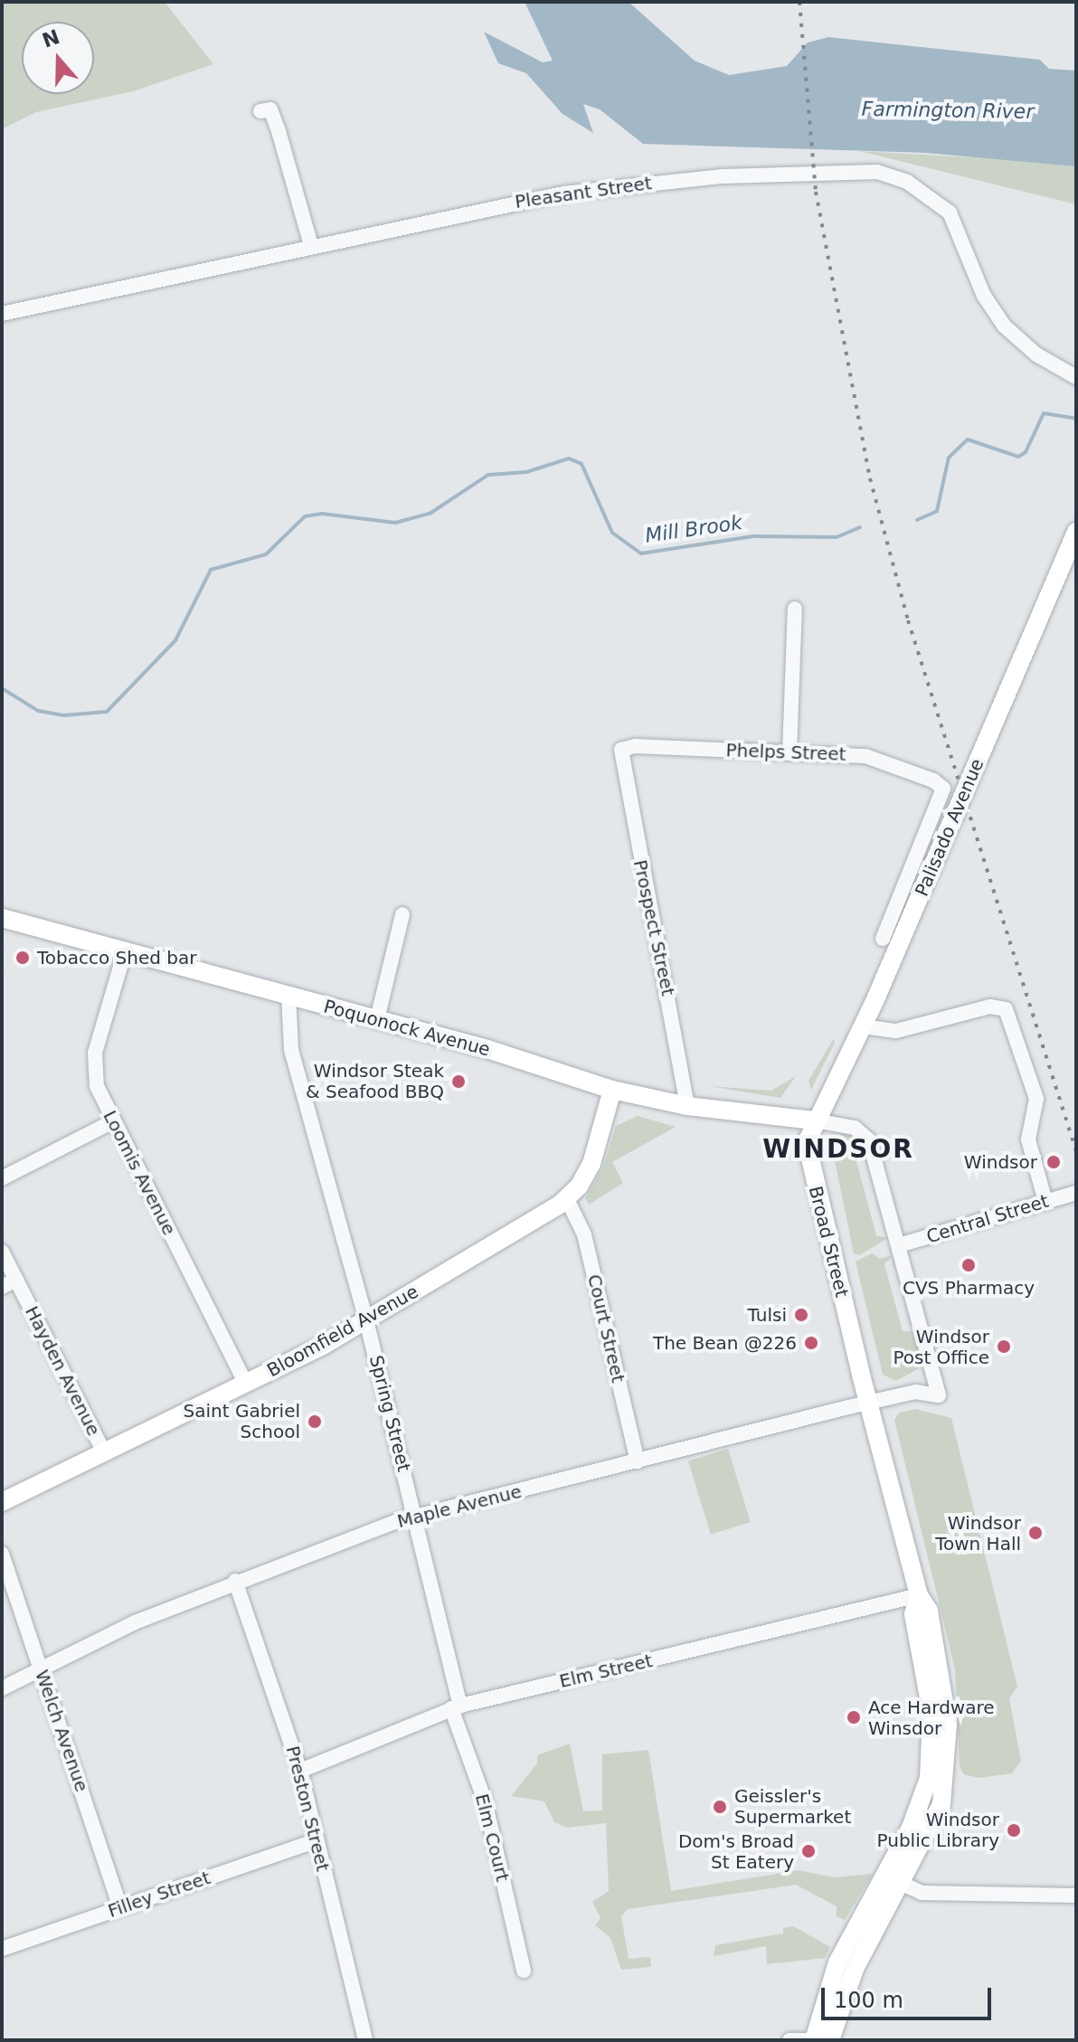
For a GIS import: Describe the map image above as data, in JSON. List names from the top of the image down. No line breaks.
{"streets":{"main road":["Palisado Avenue","Poquonock Avenue","Broad Street","Bloomfield Avenue"],"street":["Pleasant Street","Phelps Street","Prospect Street","Loomis Avenue","Central Street","Court Street","Hayden Avenue","Spring Street","Maple Avenue","Elm Street","Welch Avenue","Preston Street","Elm Court","Filley Street"]},"crossings":[["Phelps Street","Prospect Street"],["Palisado Avenue","Poquonock Avenue"],["Palisado Avenue","Broad Street"],["Prospect Street","Poquonock Avenue"],["Poquonock Avenue","Loomis Avenue"],["Poquonock Avenue","Broad Street"],["Poquonock Avenue","Bloomfield Avenue"],["Poquonock Avenue","Spring Street"],["Loomis Avenue","Bloomfield Avenue"],["Central Street","Maple Avenue"],["Broad Street","Maple Avenue"],["Broad Street","Elm Street"],["Court Street","Bloomfield Avenue"],["Court Street","Maple Avenue"],["Bloomfield Avenue","Hayden Avenue"],["Bloomfield Avenue","Spring Street"],["Spring Street","Maple Avenue"],["Spring Street","Elm Street"],["Spring Street","Elm Court"],["Maple Avenue","Welch Avenue"],["Maple Avenue","Preston Street"],["Elm Street","Preston Street"],["Elm Street","Elm Court"],["Welch Avenue","Filley Street"],["Preston Street","Filley Street"]],"districts":["WINDSOR"],"water":["Farmington River","Mill Brook"],"places":["Tobacco Shed bar","Windsor Steak & Seafood BBQ","Windsor","CVS Pharmacy","Tulsi","The Bean @226","Windsor Post Office","Saint Gabriel School","Windsor Town Hall","Ace Hardware Winsdor","Geissler's Supermarket","Windsor Public Library","Dom's Broad St Eatery"],"scale_bar":"100 m","north":"top"}
